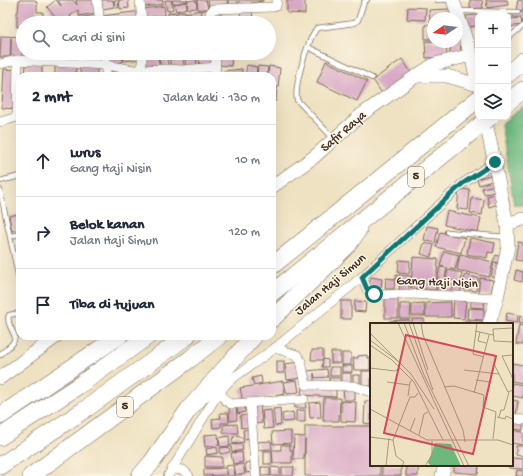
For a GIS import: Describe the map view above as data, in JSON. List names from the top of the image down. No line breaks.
{"streets":{"highway":["5"],"street":["Safir Raya","Gang Haji Nisin","Jalan Haji Simun"]},"crossings":[["Gang Haji Nisin","Jalan Haji Simun"]],"north":"left","page":{"map_buttons":["+","−"],"search":"Cari di sini","heading":["2 mnt","Jalan kaki · 130 m"],"list":[["Lurus","Gang Haji Nisin","10 m"],["Belok kanan","Jalan Haji Simun","120 m"],"Tiba di tujuan"]}}
